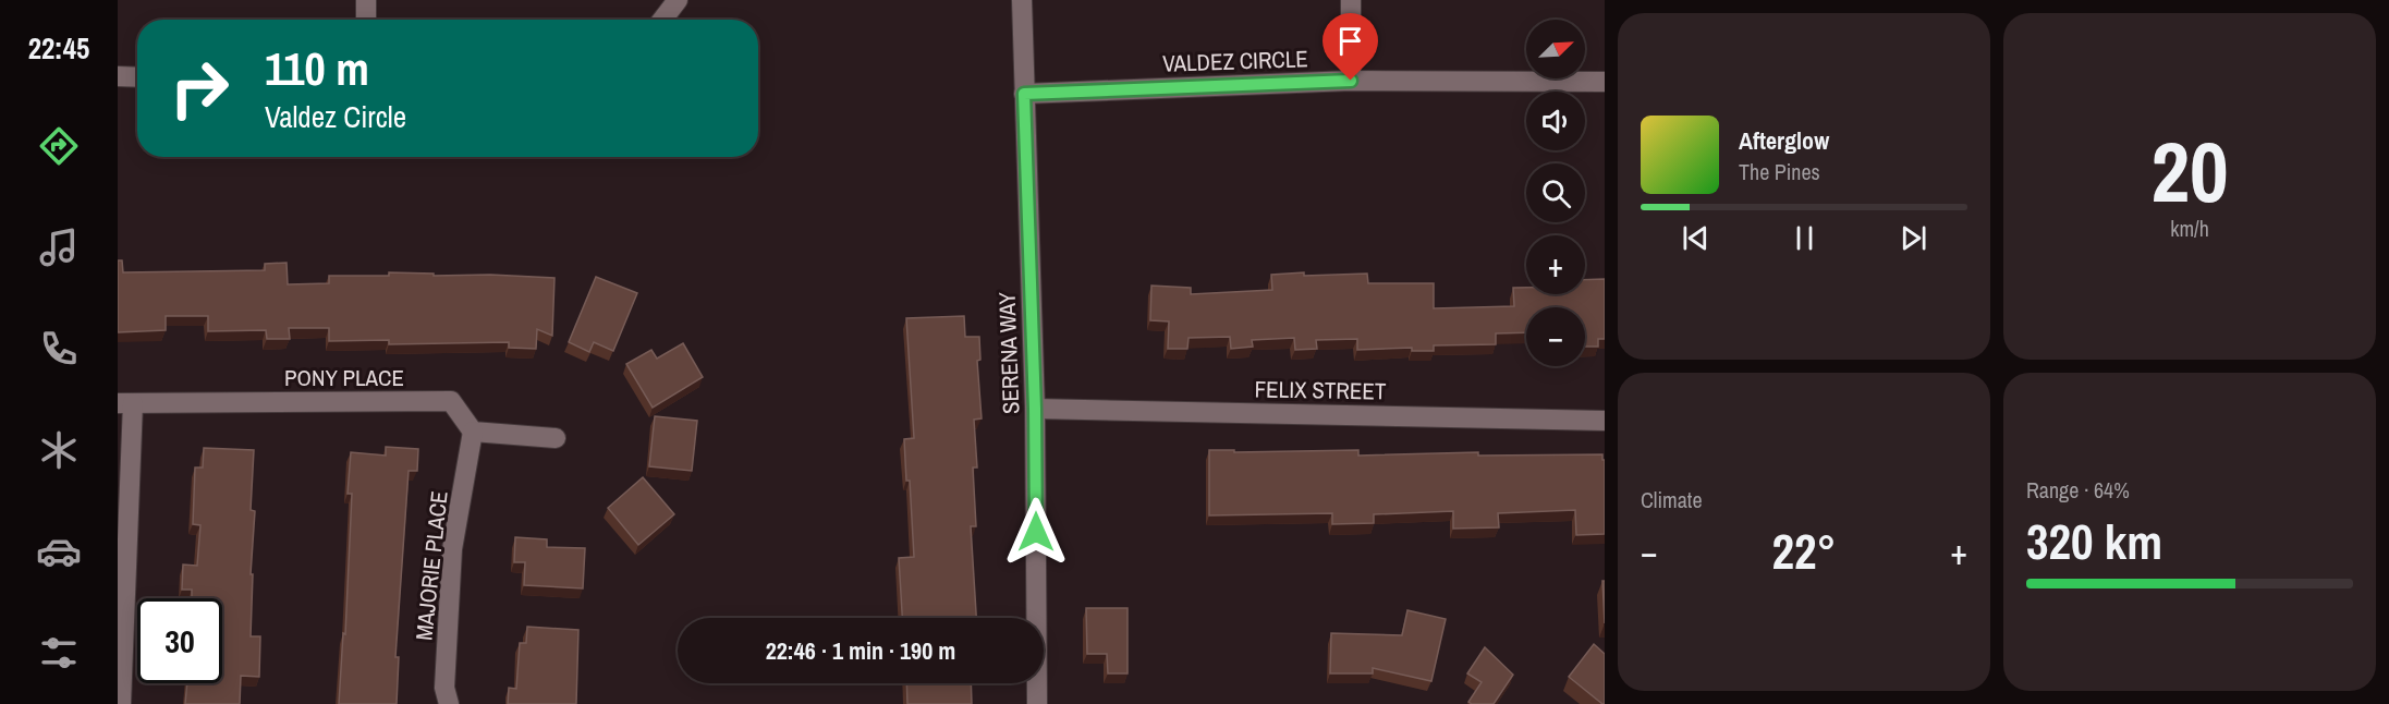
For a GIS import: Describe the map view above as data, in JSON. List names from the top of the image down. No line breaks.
{"streets":{"street":["VALDEZ CIRCLE","SERENA WAY","PONY PLACE","FELIX STREET","MAJORIE PLACE"]},"crossings":[["VALDEZ CIRCLE","SERENA WAY"],["SERENA WAY","FELIX STREET"],["PONY PLACE","MAJORIE PLACE"]],"north":"top right","page":{"tabs":"22:45","tile":[["20","km/h"],"Climate",["Range · 64%","320 km"]],"map_buttons":["+","−"],"turn":["110 m","Valdez Circle"],"song":["Afterglow","The Pines"],"heat":["−","22°","+"],"limit":"30","trip":"22:46 · 1 min · 190 m"}}
